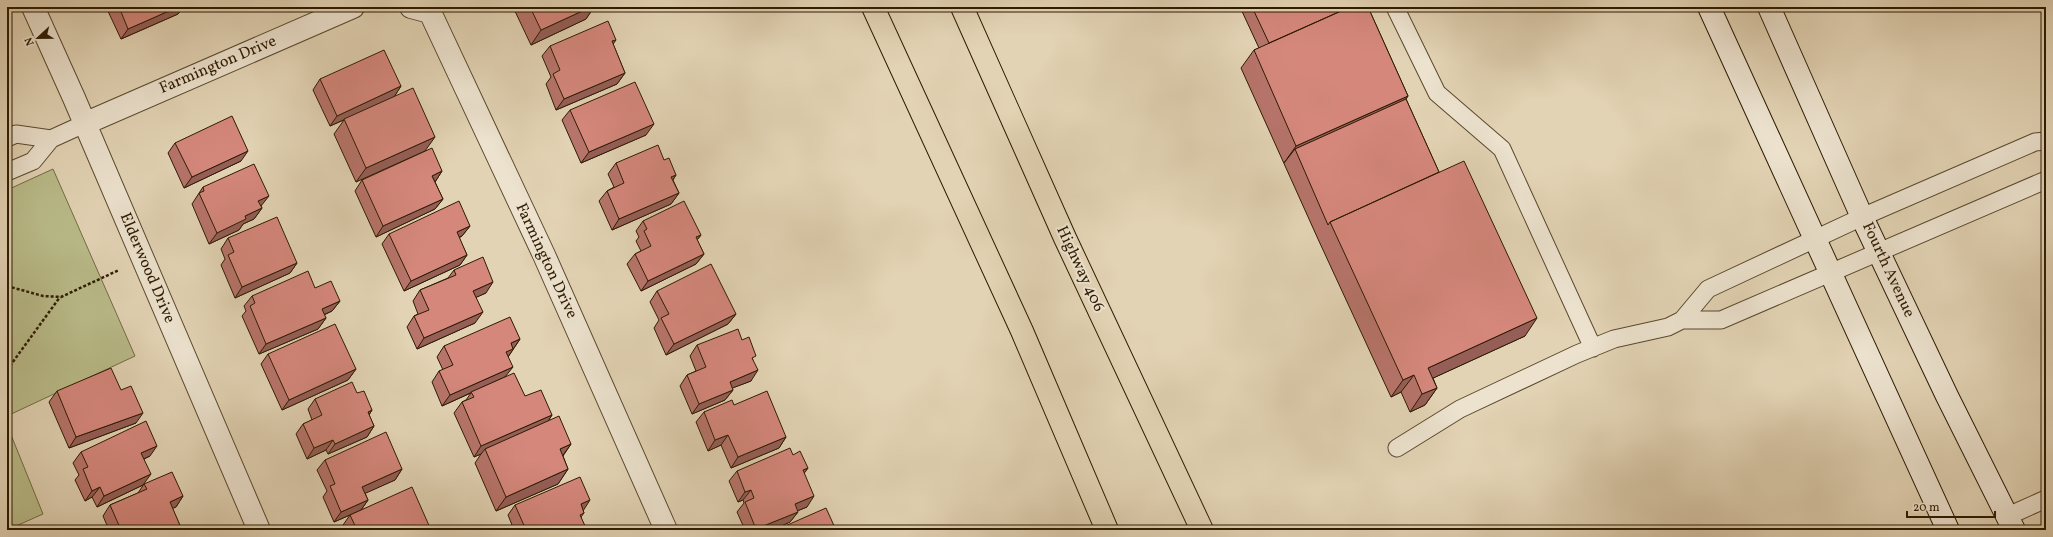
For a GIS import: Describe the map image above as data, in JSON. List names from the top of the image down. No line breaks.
{"streets":{"highway":["Highway 406"],"street":["Farmington Drive","Elderwood Drive","Fourth Avenue"]},"crossings":[["Farmington Drive","Elderwood Drive"]],"scale_bar":"20 m","north":"left"}
